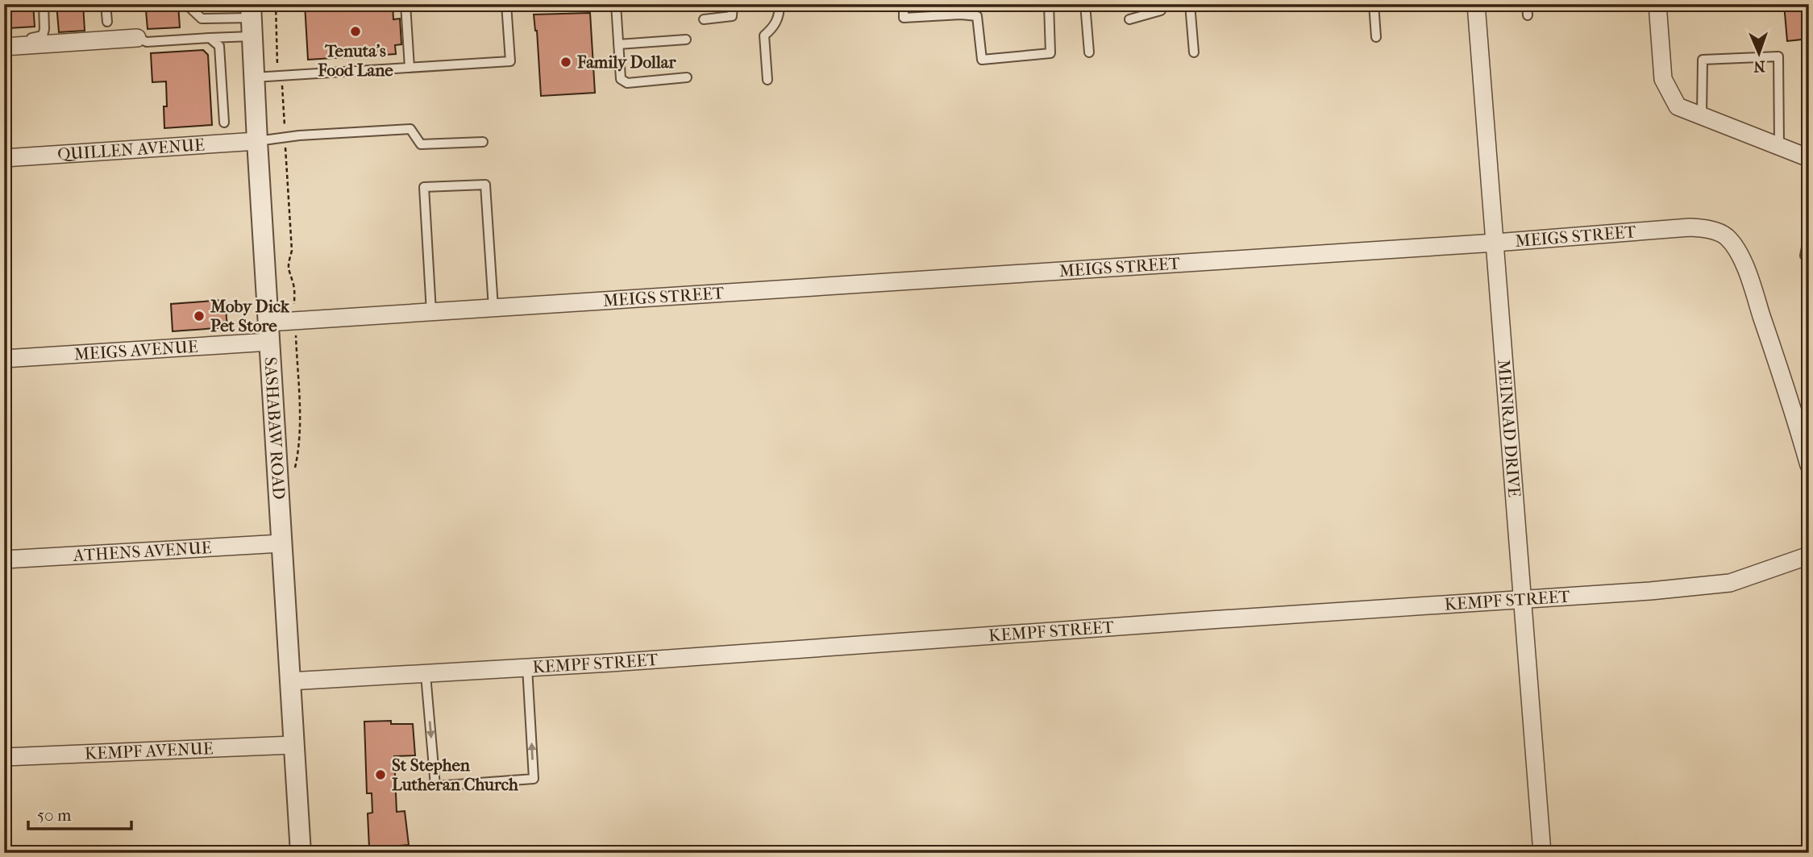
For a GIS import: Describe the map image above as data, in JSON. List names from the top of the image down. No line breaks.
{"streets":{"street":["QUILLEN AVENUE","MEIGS STREET","MEIGS AVENUE","MEINRAD DRIVE","SASHABAW ROAD","ATHENS AVENUE","KEMPF STREET","KEMPF AVENUE"]},"crossings":[["QUILLEN AVENUE","SASHABAW ROAD"],["MEIGS STREET","MEIGS AVENUE"],["MEIGS STREET","MEINRAD DRIVE"],["MEIGS STREET","SASHABAW ROAD"],["MEIGS AVENUE","SASHABAW ROAD"],["MEINRAD DRIVE","KEMPF STREET"],["SASHABAW ROAD","ATHENS AVENUE"],["SASHABAW ROAD","KEMPF STREET"],["SASHABAW ROAD","KEMPF AVENUE"]],"places":["Tenuta's Food Lane","Family Dollar","Moby Dick Pet Store","St Stephen Lutheran Church"],"scale_bar":"50 m","north":"bottom"}
